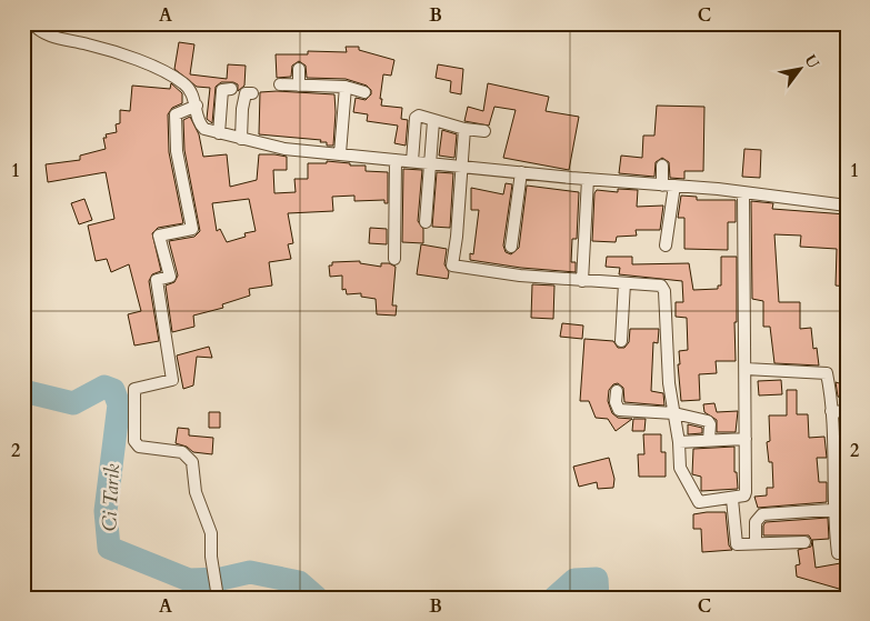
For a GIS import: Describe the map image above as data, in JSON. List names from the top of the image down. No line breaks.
{"water":["Ci Tarik"],"north":"top right","grid":{"columns":["A","B","C"],"rows":["1","2"]}}
